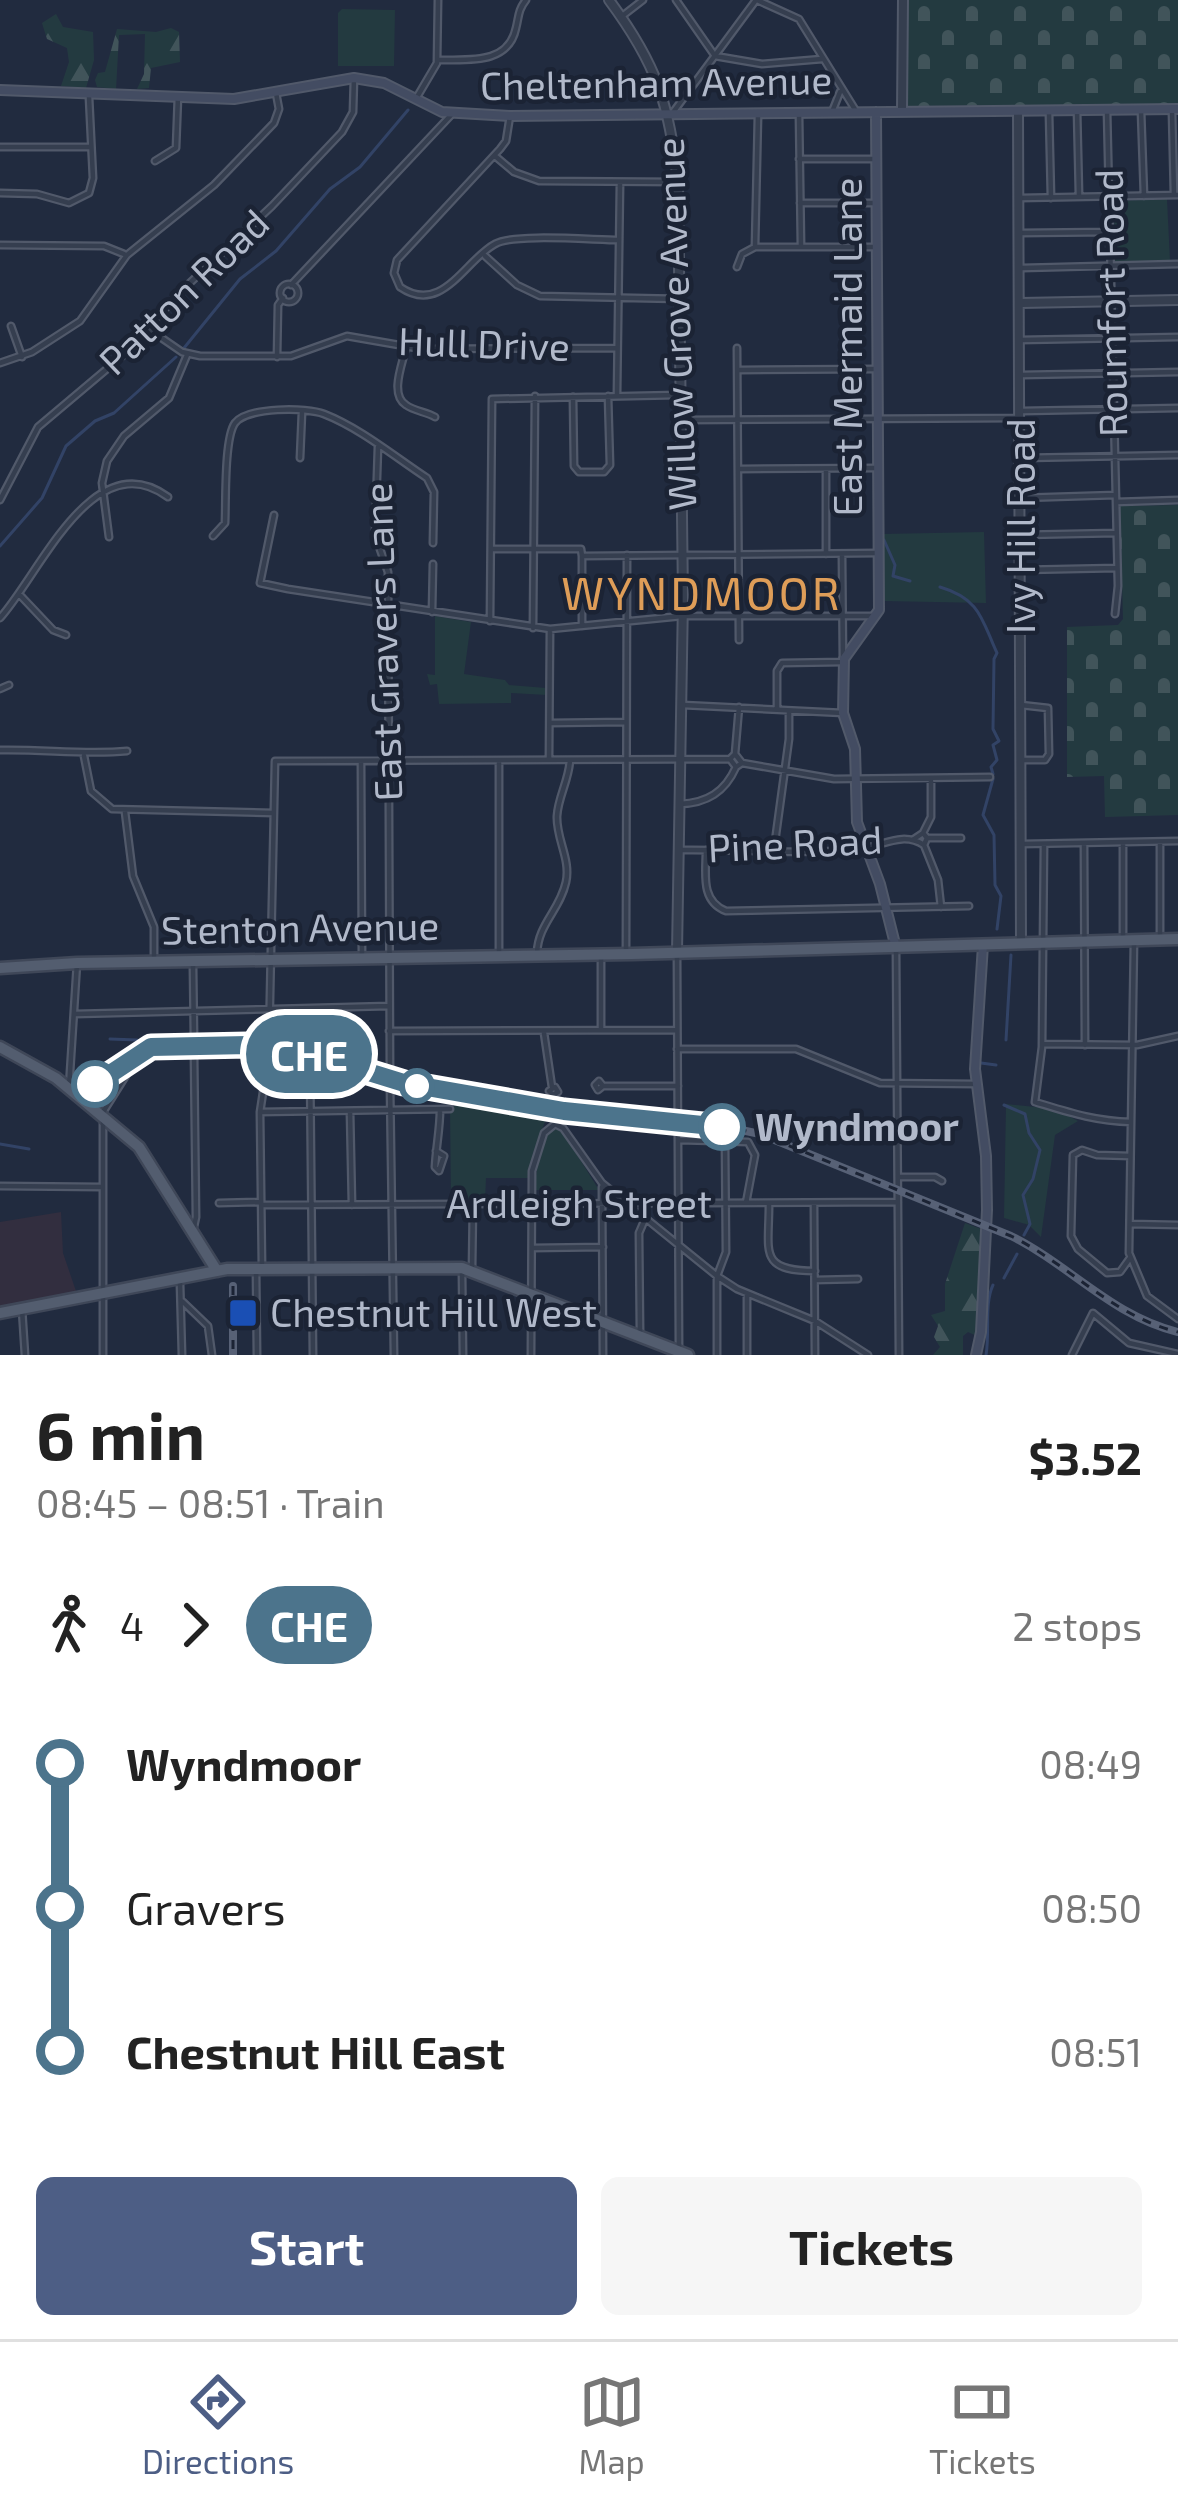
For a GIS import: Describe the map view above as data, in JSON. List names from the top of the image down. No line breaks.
{"streets":{"main road":["Cheltenham Avenue","East Mermaid Lane","Stenton Avenue"],"street":["Patton Road","Roumfort Road","Willow Grove Avenue","Hull Drive","Ivy Hill Road","East Gravers Lane","Pine Road","Ardleigh Street"]},"crossings":[["Cheltenham Avenue","Patton Road"],["Cheltenham Avenue","Roumfort Road"],["Cheltenham Avenue","Willow Grove Avenue"],["Cheltenham Avenue","East Mermaid Lane"],["Cheltenham Avenue","Ivy Hill Road"],["Willow Grove Avenue","Pine Road"],["Willow Grove Avenue","Stenton Avenue"],["Ivy Hill Road","Stenton Avenue"],["East Gravers Lane","Stenton Avenue"],["East Gravers Lane","Ardleigh Street"]],"districts":["WYNDMOOR"],"places":{"other":["Wyndmoor"],"transit":["Chestnut Hill West"]},"page":{"on_map":"CHE","heading":["6 min","08:45 – 08:51 · Train","$3.52"],"legs":["4","CHE","2 stops"],"list":[{"name":"Wyndmoor","value":"08:49"},{"name":"Gravers","value":"08:50"},{"name":"Chestnut Hill East","value":"08:51"}],"buttons":["Start","Tickets"],"tabs":["Directions","Map","Tickets"]}}
